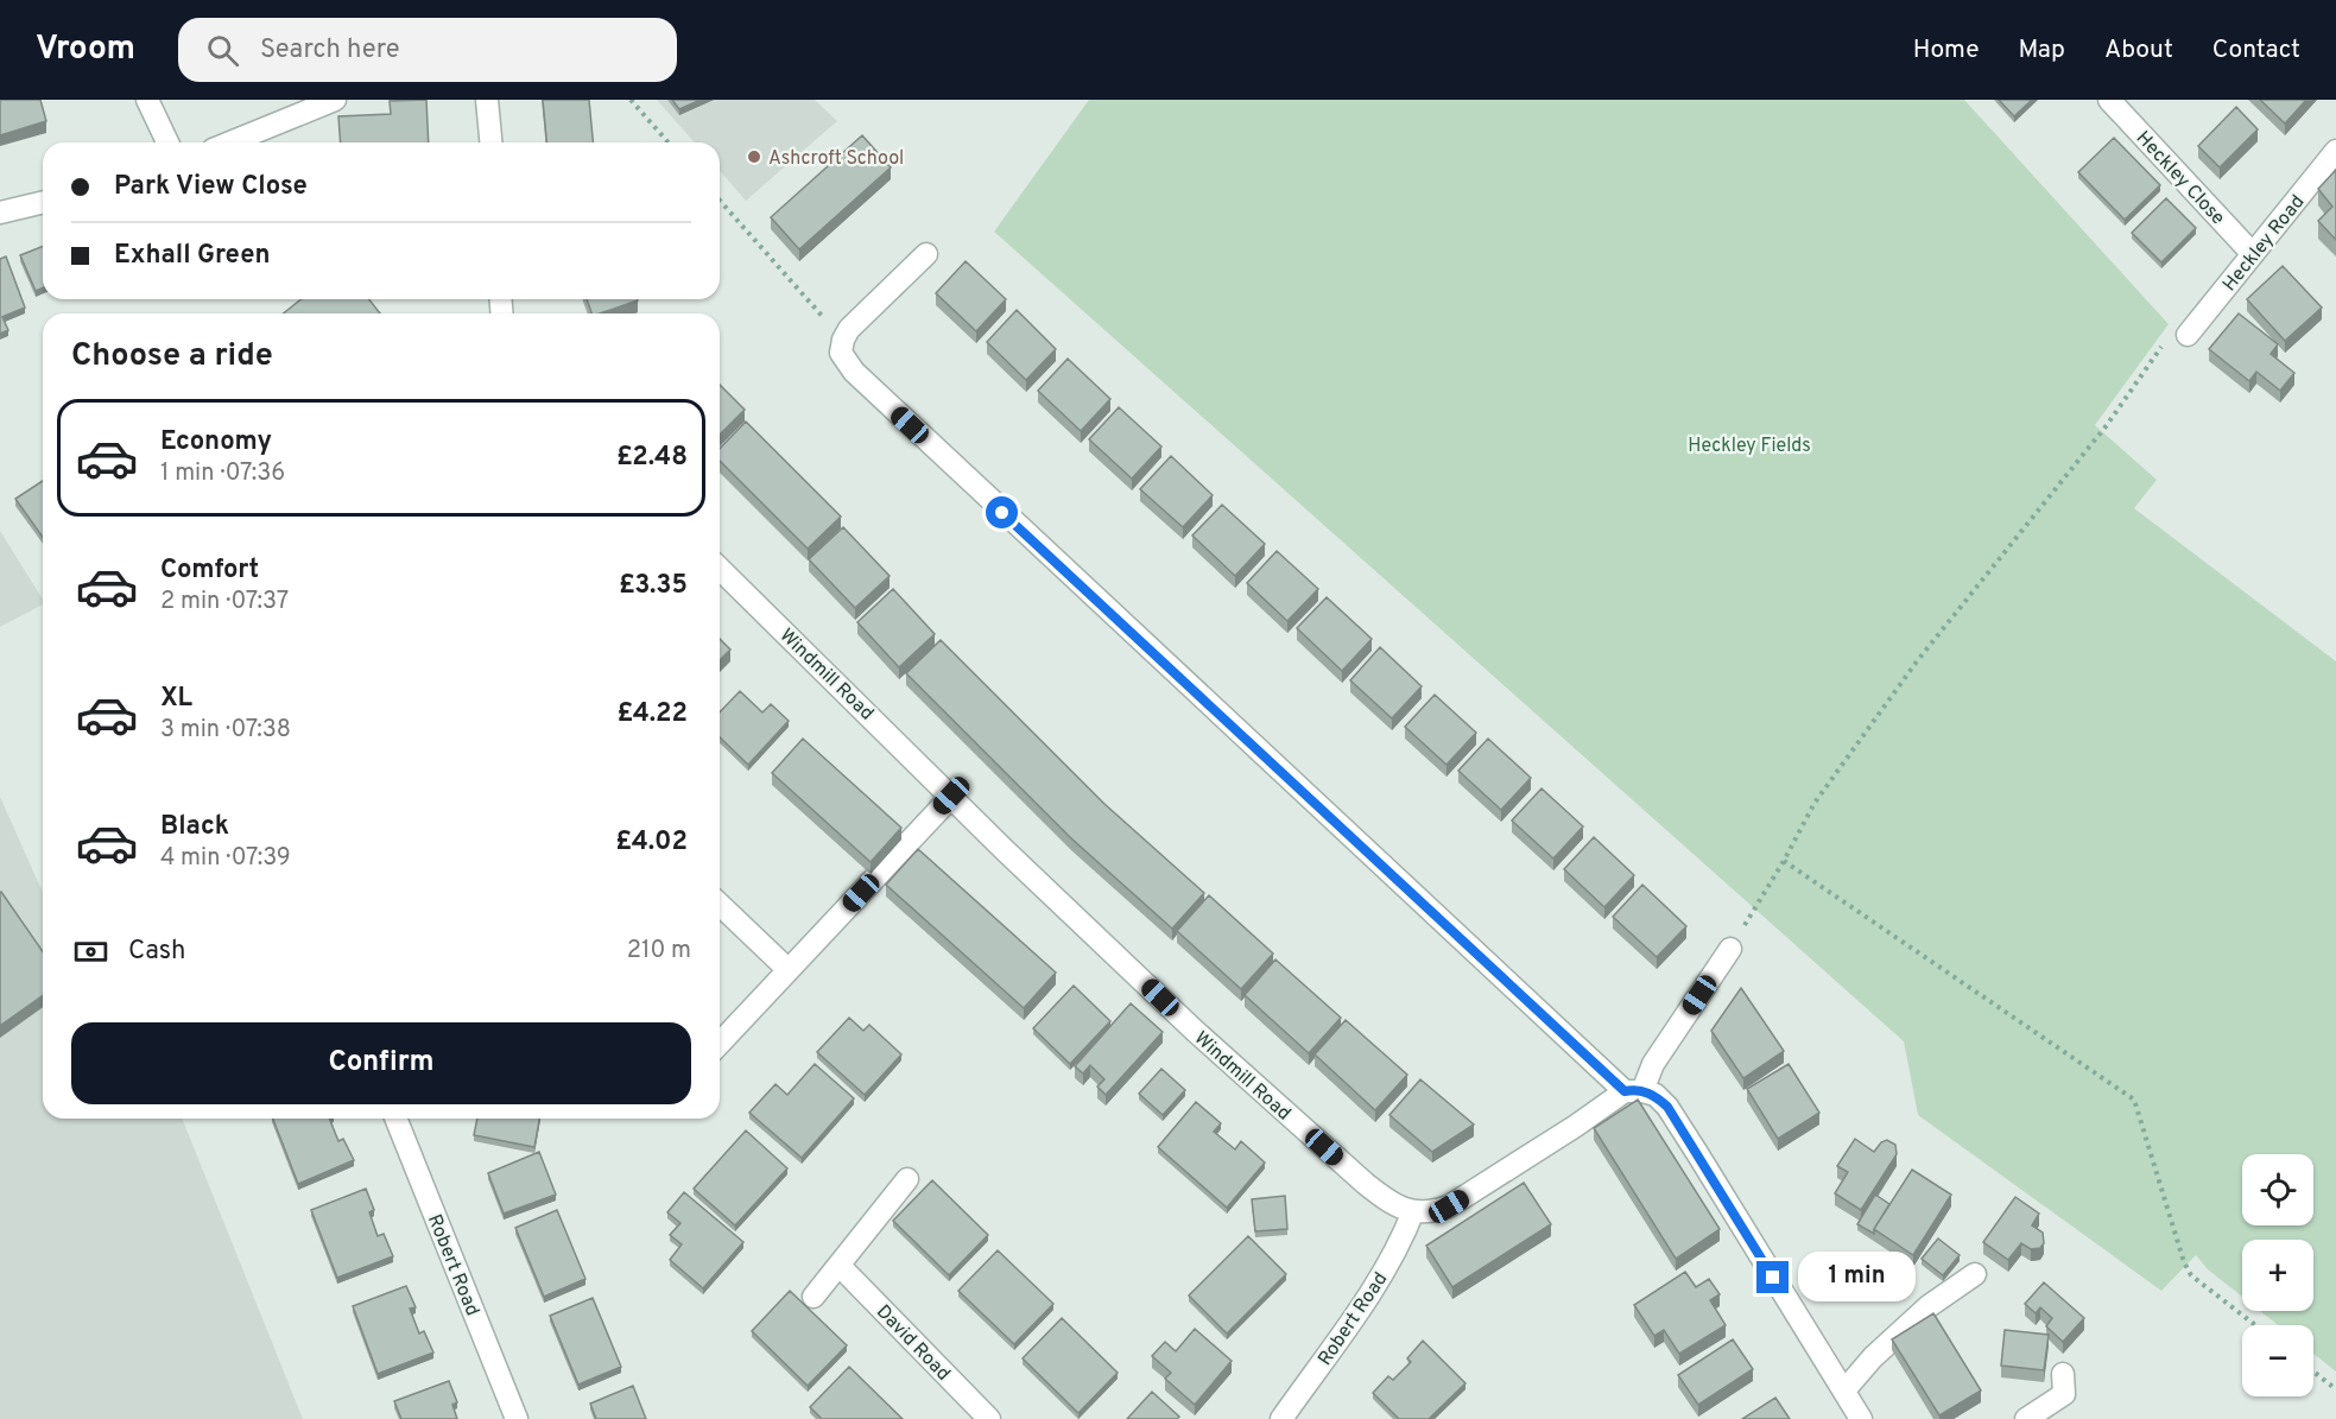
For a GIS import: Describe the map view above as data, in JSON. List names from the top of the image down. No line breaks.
{"streets":{"street":["Heckley Close","Heckley Road","Windmill Road","Robert Road","David Road"]},"crossings":[["Heckley Close","Heckley Road"],["Windmill Road","Robert Road"]],"parks":["Heckley Fields"],"places":["Ashcroft School"],"page":{"header":"Vroom","search":"Search here","nav":["Home","Map","About","Contact"],"banner":["Park View Close","Exhall Green"],"heading":"Choose a ride","list":[{"name":"Economy","note":"1 min · 07:36","value":"£2.48"},{"name":"Comfort","note":"2 min · 07:37","value":"£3.35"},{"name":"XL","note":"3 min · 07:38","value":"£4.22"},{"name":"Black","note":"4 min · 07:39","value":"£4.02"}],"pay":["Cash","210 m"],"buttons":"Confirm","map_buttons":["+","−"],"bubble":"1 min"}}
